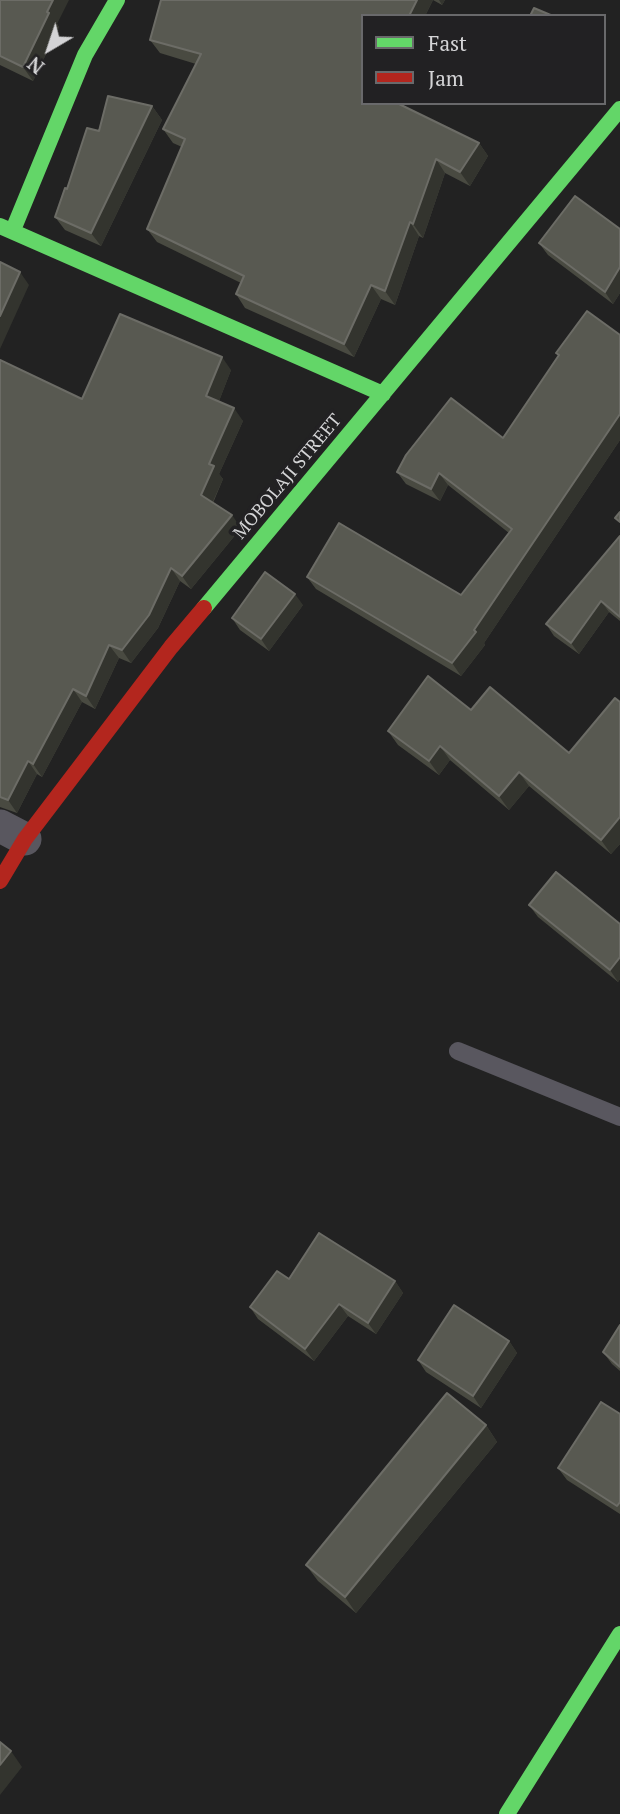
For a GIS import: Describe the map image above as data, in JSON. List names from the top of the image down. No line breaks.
{"streets":{"street":["MOBOLAJI STREET"]},"legend":["Fast","Jam"],"north":"bottom left"}
